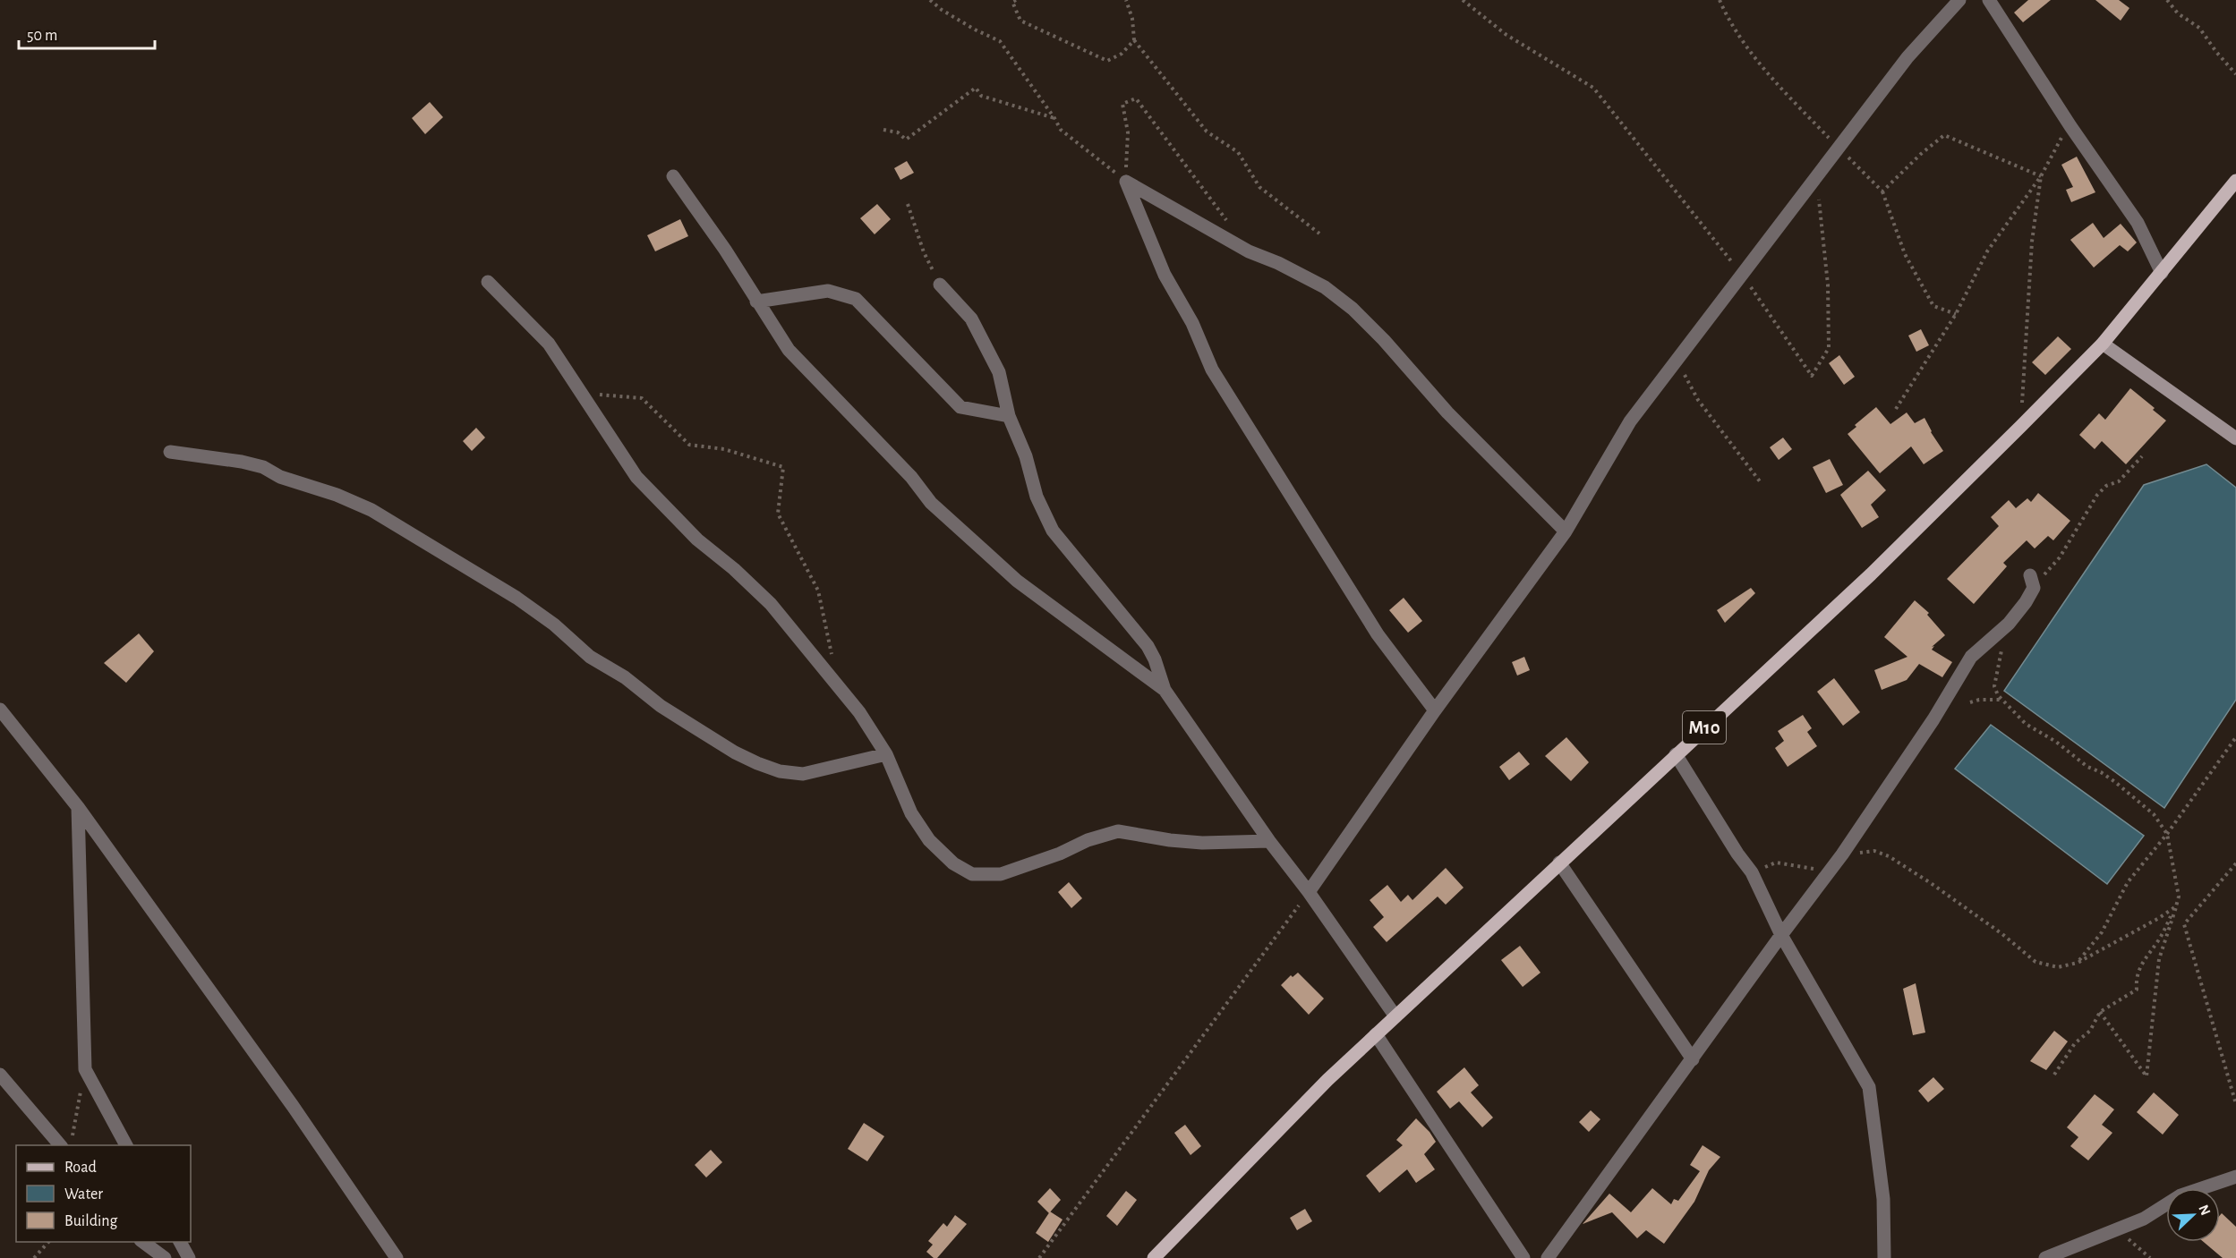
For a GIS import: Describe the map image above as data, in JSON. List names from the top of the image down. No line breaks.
{"streets":{"main road":["M10"]},"legend":["Road","Water","Building"],"scale_bar":"50 m","north":"top right"}
